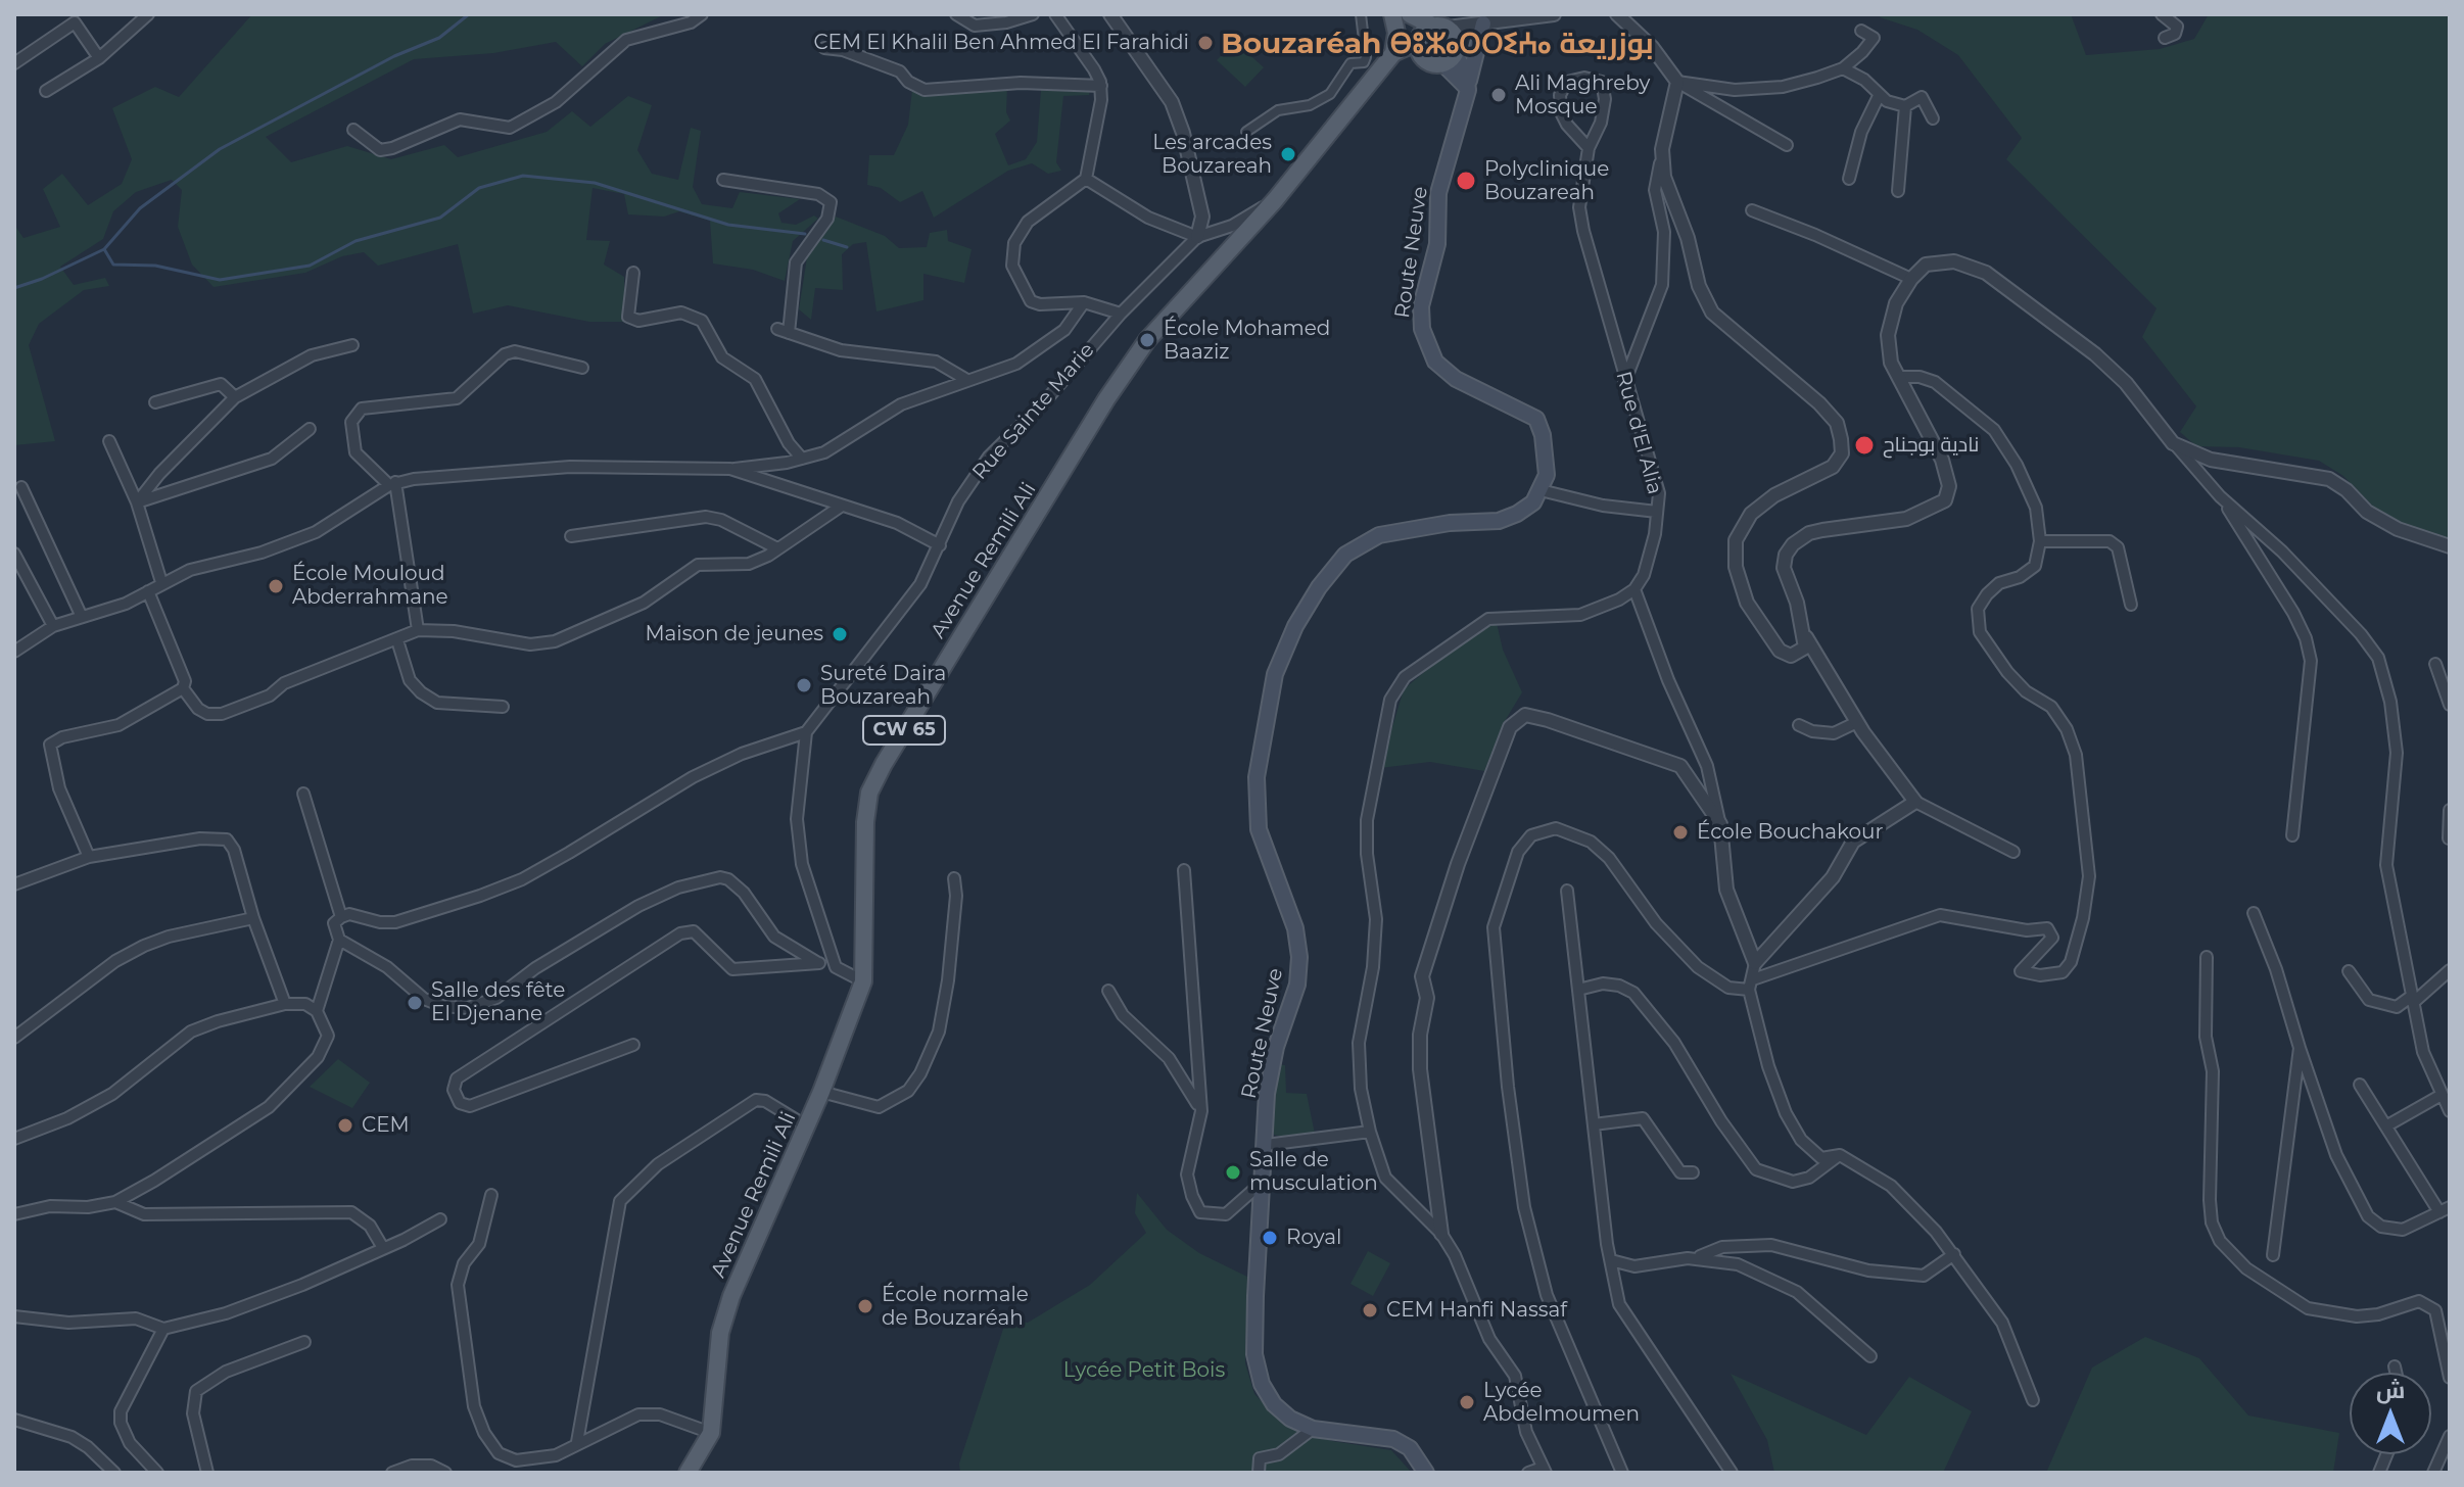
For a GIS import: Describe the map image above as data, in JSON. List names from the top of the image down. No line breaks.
{"streets":{"main road":["Route Neuve","Avenue Remili Ali","CW 65"],"street":["Rue Sainte Marie","Rue d'El Alia"]},"crossings":[["Rue Sainte Marie","Avenue Remili Ali"]],"districts":["Bouzaréah ⴱⵓⵣⴰⵔⵔⵉⵄⴰ بوزريعة"],"parks":["Lycée Petit Bois"],"places":["CEM El Khalil Ben Ahmed El Farahidi","Ali Maghreby Mosque","Les arcades Bouzareah","Polyclinique Bouzareah","École Mohamed Baaziz","نادية بوجناح","École Mouloud Abderrahmane","Maison de jeunes","Sureté Daira Bouzareah","École Bouchakour","Salle des fête El Djenane","CEM","Salle de musculation","Royal","École normale de Bouzaréah","CEM Hanfi Nassaf","Lycée Abdelmoumen"],"north":"top"}
